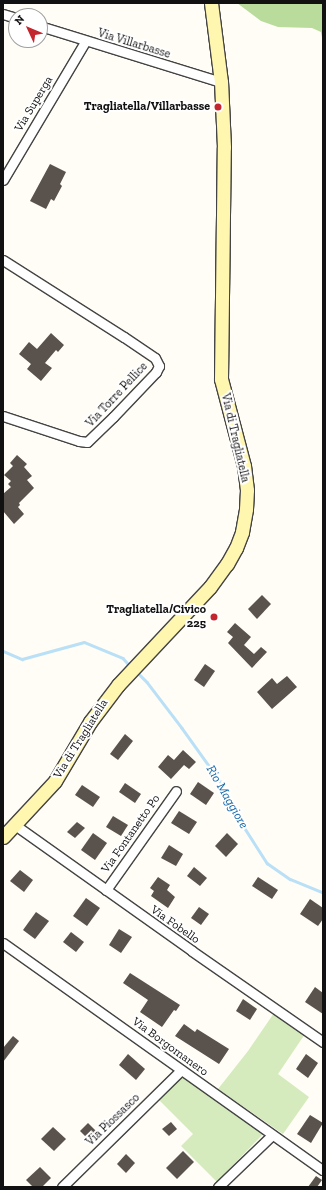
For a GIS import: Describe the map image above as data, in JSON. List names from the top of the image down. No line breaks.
{"streets":{"street":["Via Villarbasse","Via Superga","Via Torre Pellice","Via di Tragliatella","Via Fontanetto Po","Via Fobello","Via Borgomanero","Via Piossasco"]},"crossings":[["Via Villarbasse","Via Superga"],["Via Villarbasse","Via di Tragliatella"],["Via di Tragliatella","Via Fobello"],["Via Fontanetto Po","Via Fobello"],["Via Borgomanero","Via Piossasco"]],"water":["Rio Maggiore"],"places":["Tragliatella/Villarbasse","Tragliatella/Civico 225"],"north":"top left"}
